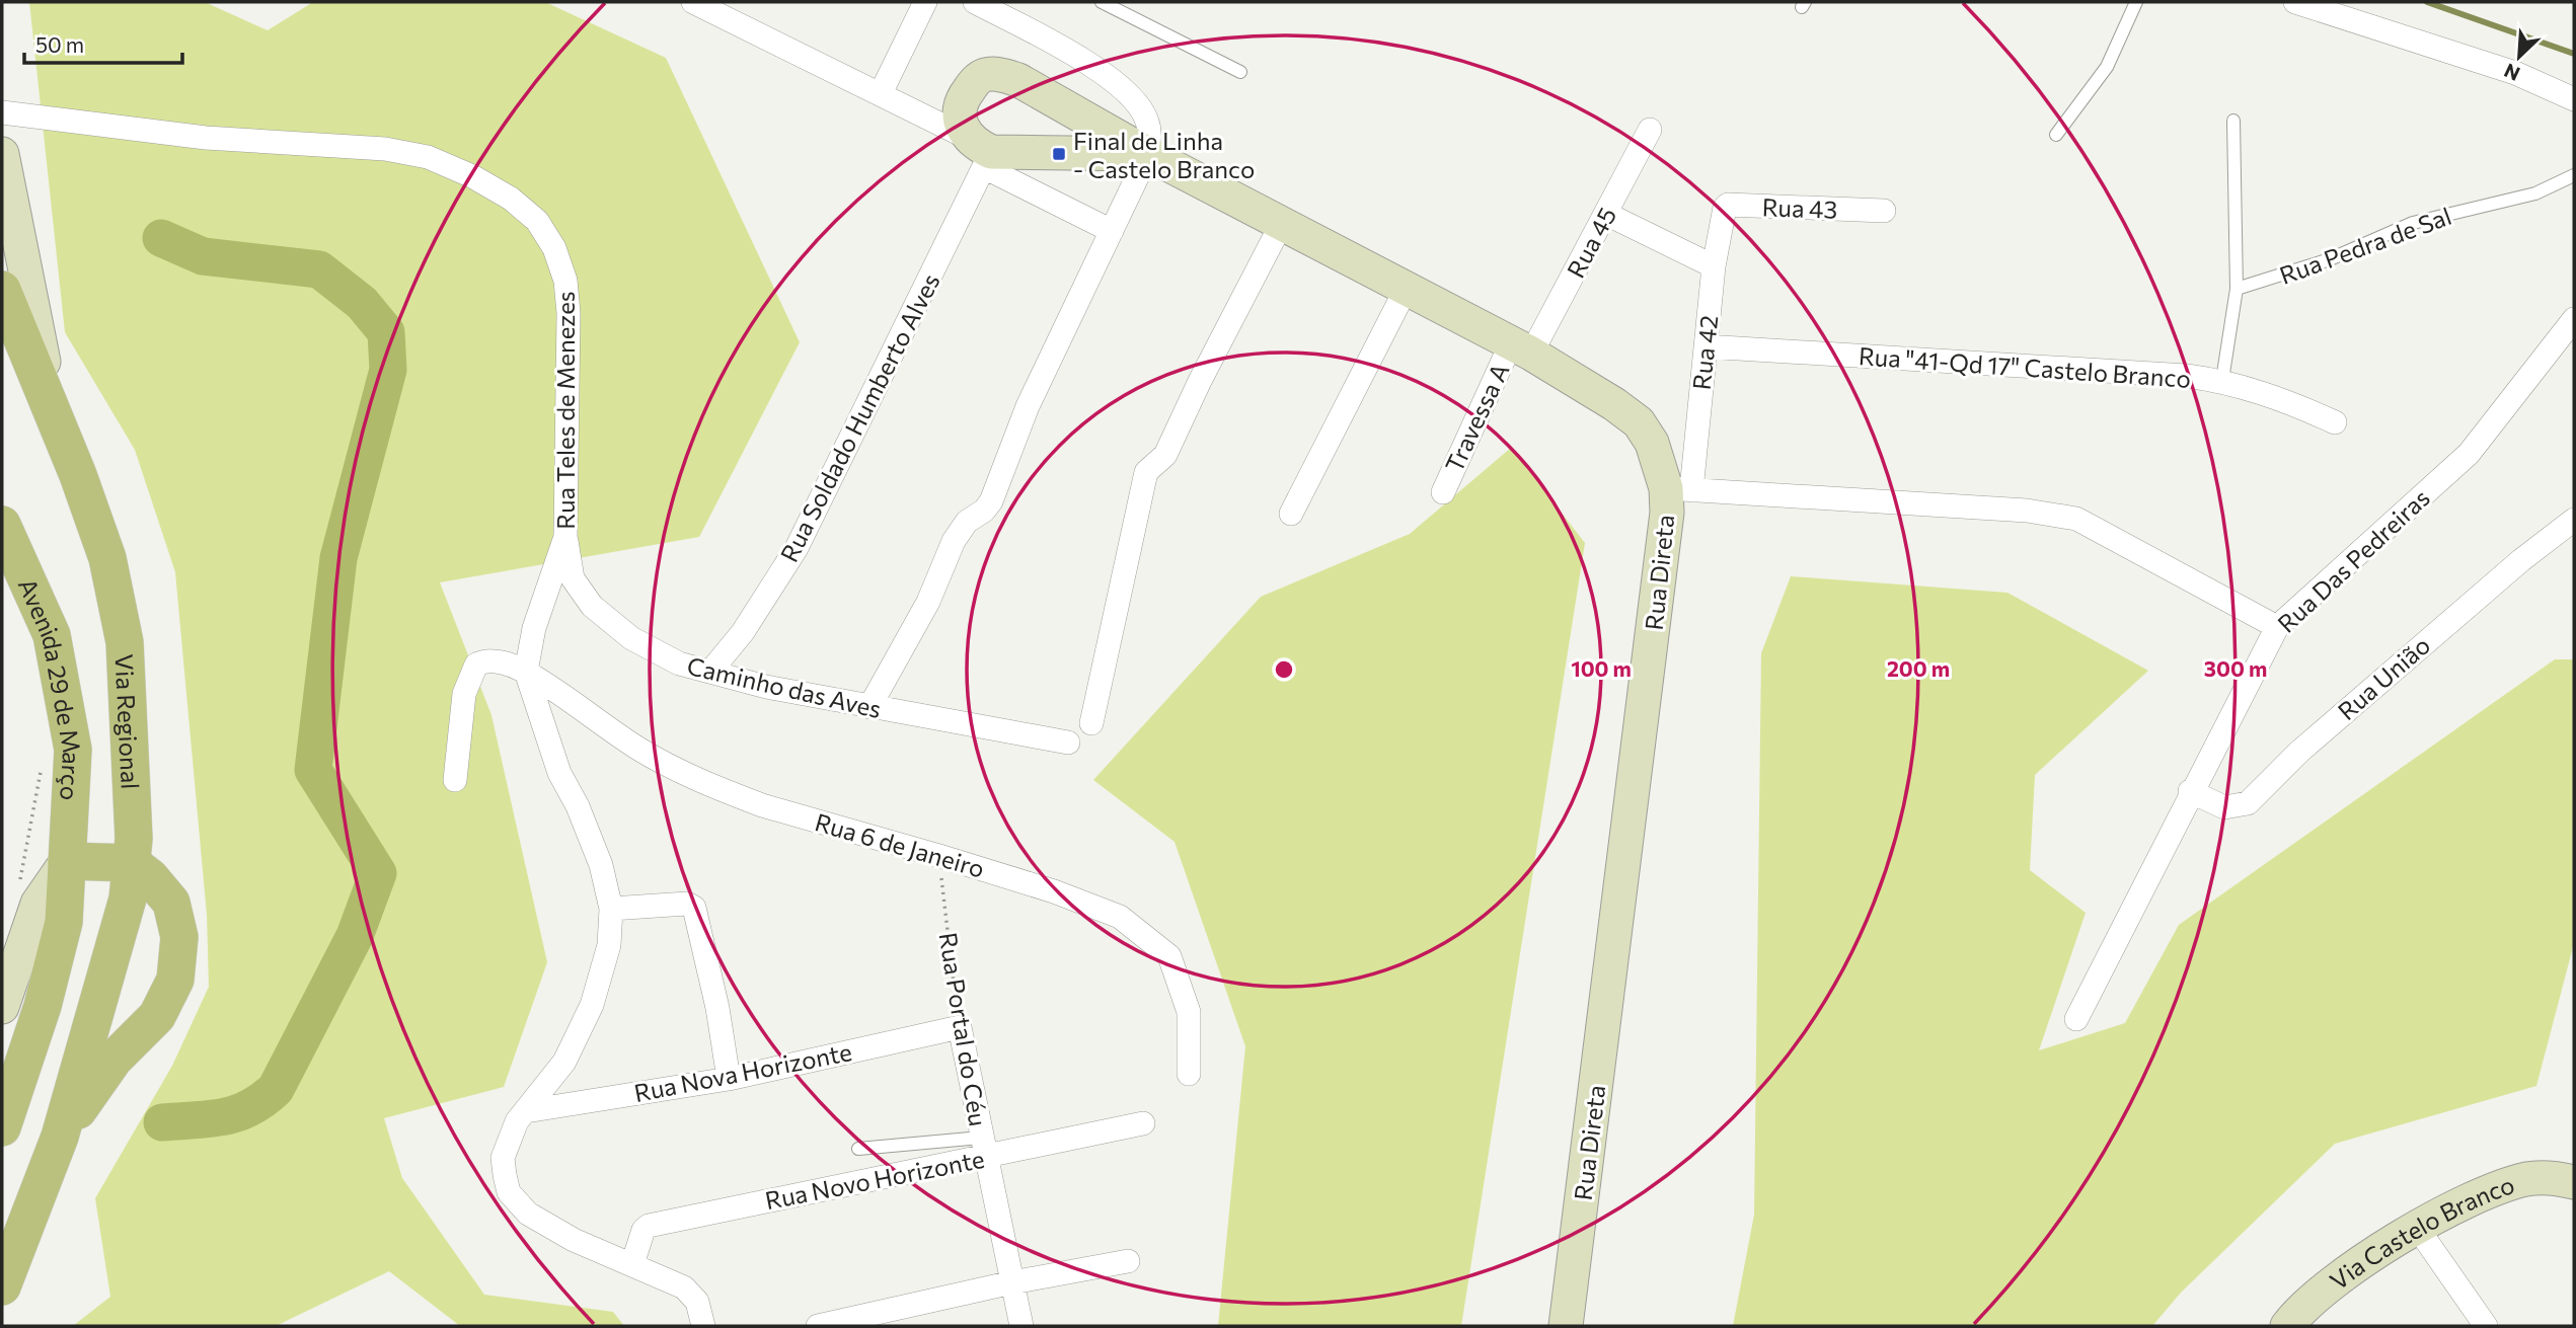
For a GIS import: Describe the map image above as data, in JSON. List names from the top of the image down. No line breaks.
{"streets":{"main road":["Avenida 29 de Março","Via Regional"],"street":["Rua 43","Rua 45","Rua 42","Rua \"41-Qd 17\" Castelo Branco","Rua Teles de Menezes","Rua Soldado Humberto Alves","Travessa A","Rua Das Pedreiras","Rua Direta","Rua União","Caminho das Aves","Rua 6 de Janeiro","Rua Portal do Céu","Rua Nova Horizonte","Rua Novo Horizonte","Via Castelo Branco"],"lane":["Rua Pedra de Sal"]},"crossings":[["Rua 43","Rua 42"],["Rua 45","Travessa A"],["Rua 45","Rua Direta"],["Rua 42","Rua \"41-Qd 17\" Castelo Branco"],["Rua 42","Rua Direta"],["Rua Teles de Menezes","Caminho das Aves"],["Rua Teles de Menezes","Rua 6 de Janeiro"],["Rua Teles de Menezes","Rua Nova Horizonte"],["Rua Teles de Menezes","Rua Novo Horizonte"],["Rua Soldado Humberto Alves","Rua Direta"],["Rua Soldado Humberto Alves","Caminho das Aves"],["Travessa A","Rua Direta"],["Rua Das Pedreiras","Rua União"],["Rua 6 de Janeiro","Rua Portal do Céu"],["Rua Portal do Céu","Rua Nova Horizonte"],["Rua Portal do Céu","Rua Novo Horizonte"]],"places":{"transit":["Final de Linha - Castelo Branco"]},"scale_bar":"50 m","north":"bottom left","rings":["100 m","200 m","300 m"]}
